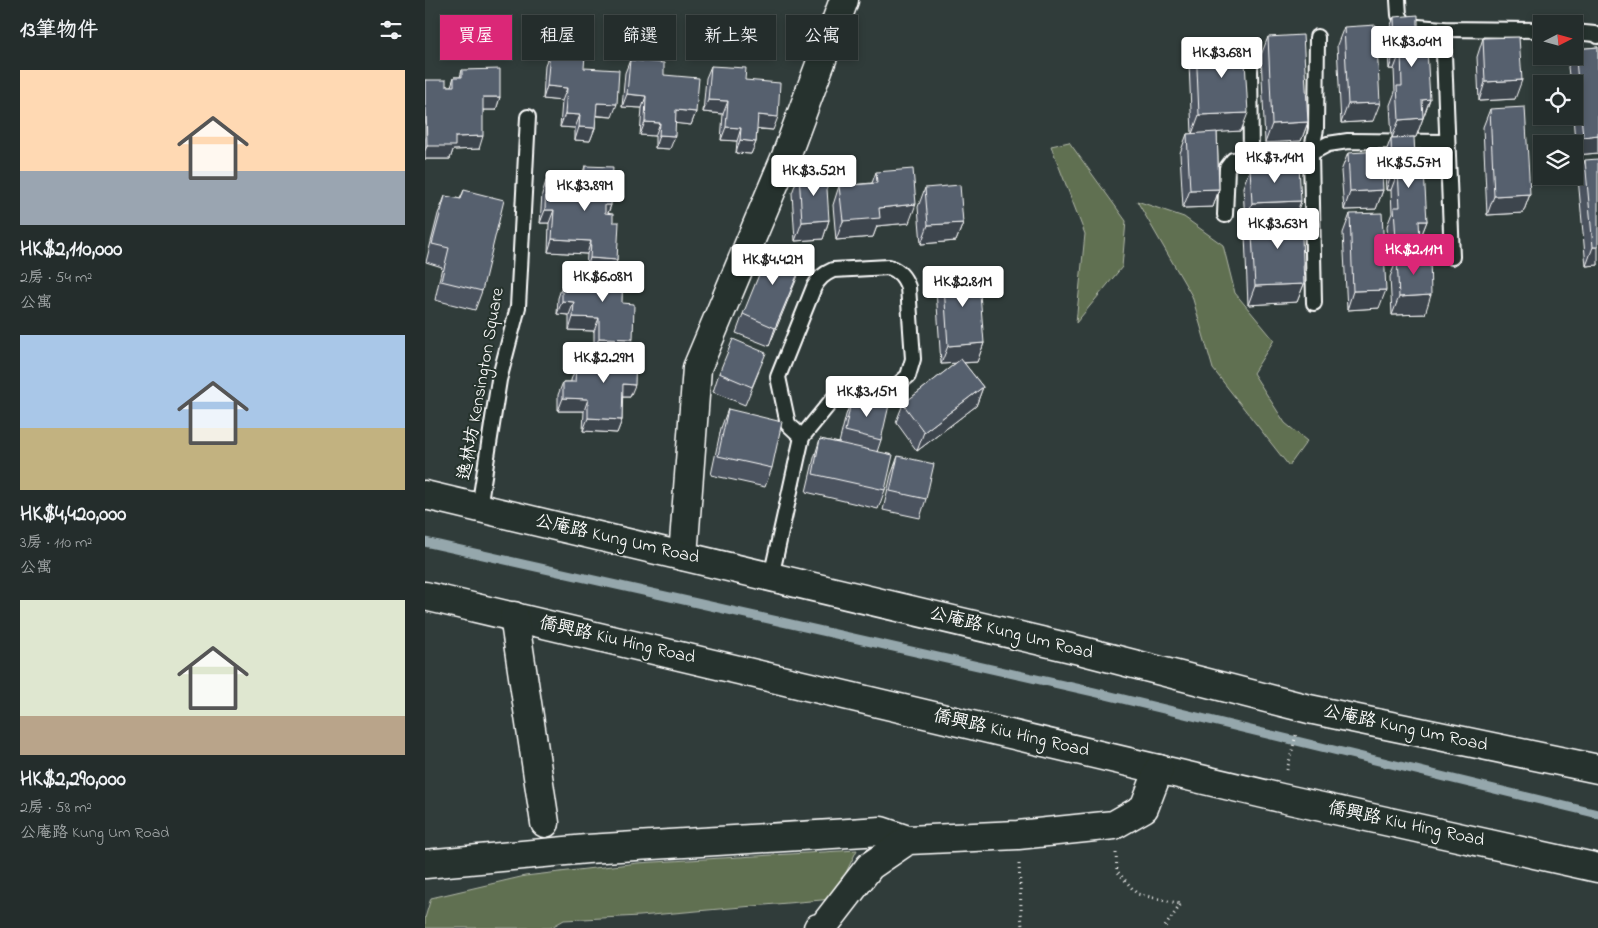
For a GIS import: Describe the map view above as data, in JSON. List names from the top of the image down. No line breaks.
{"streets":{"street":["公庵路 Kung Um Road","僑興路 Kiu Hing Road"],"lane":["逸林坊 Kensington Square"]},"crossings":[["逸林坊 Kensington Square","公庵路 Kung Um Road"]],"north":"right","page":{"heading":"13筆物件","chip":["買屋","租屋","篩選","新上架","公寓"],"price":["HK$3.04M","HK$3.68M","HK$7.14M","HK$5.57M","HK$3.52M","HK$3.89M","HK$3.63M","HK$2.11M","HK$4.42M","HK$6.08M","HK$2.81M","HK$2.29M","HK$3.15M"],"list":[{"name":"HK$2,110,000","note":"2房 · 54 m² · 公寓"},{"name":"HK$4,420,000","note":"3房 · 110 m² · 公寓"},{"name":"HK$2,290,000","note":"2房 · 58 m² · 公庵路 Kung Um Road"}]}}
